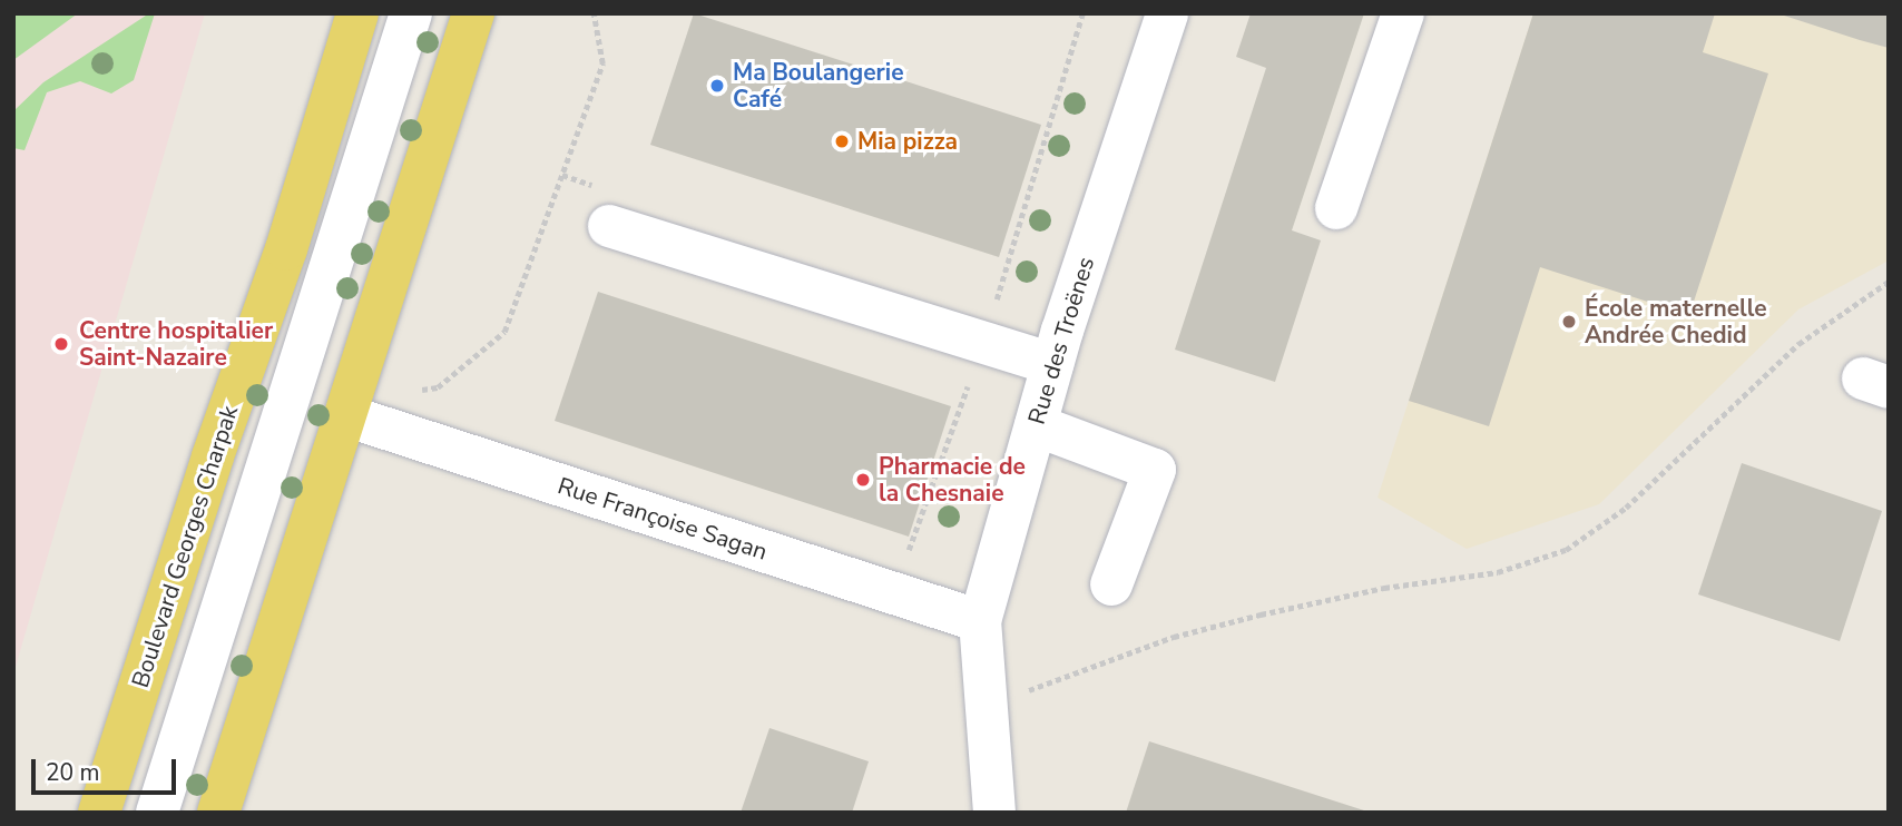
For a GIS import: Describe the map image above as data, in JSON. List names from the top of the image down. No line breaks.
{"streets":{"main road":["Boulevard Georges Charpak"],"street":["Rue des Troënes","Rue Françoise Sagan"]},"crossings":[["Rue des Troënes","Rue Françoise Sagan"]],"places":["Ma Boulangerie Café","Mia pizza","École maternelle Andrée Chedid","Centre hospitalier Saint-Nazaire","Pharmacie de la Chesnaie"],"scale_bar":"20 m"}
